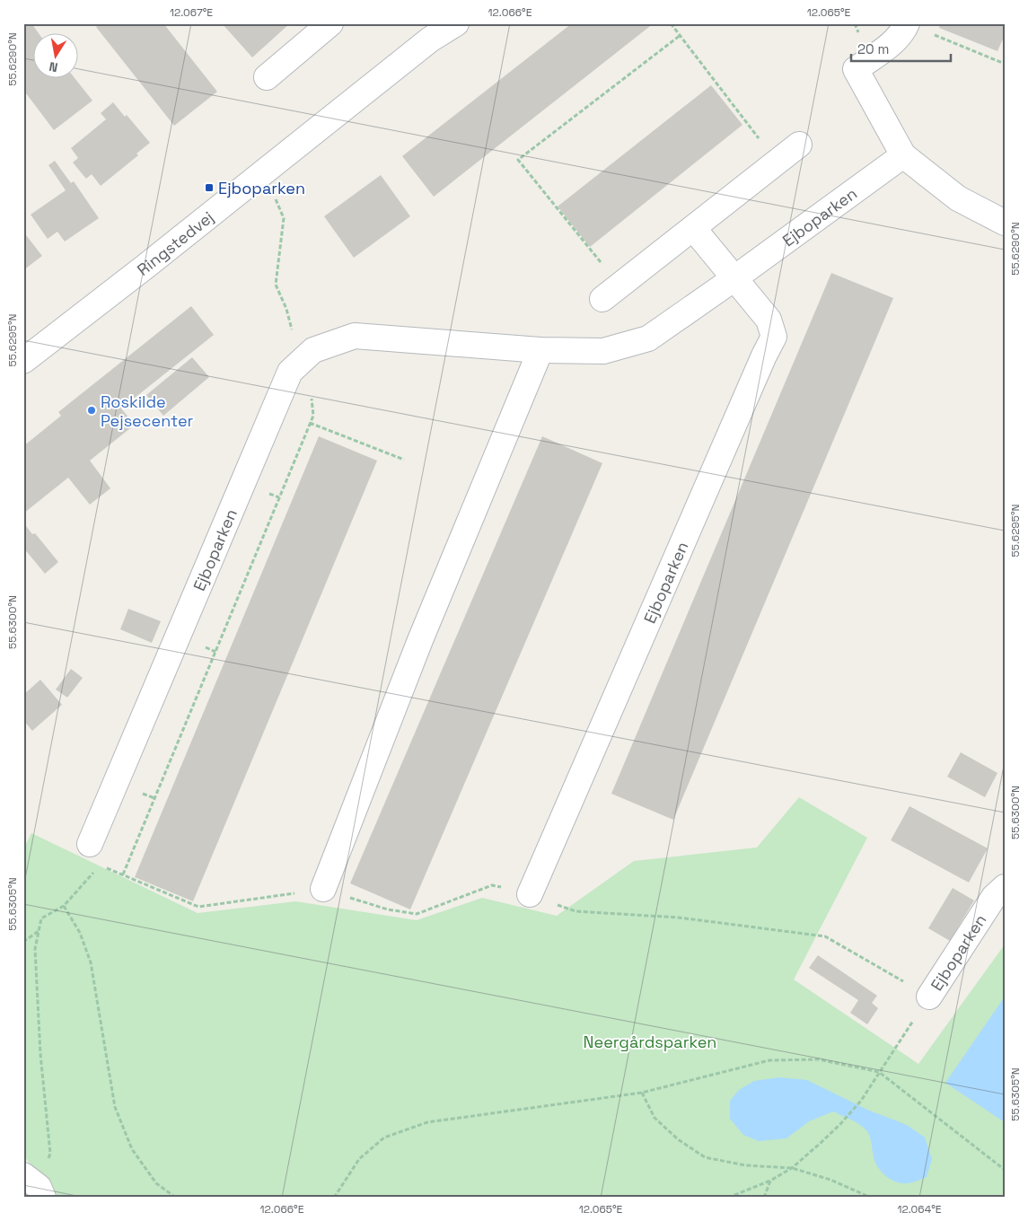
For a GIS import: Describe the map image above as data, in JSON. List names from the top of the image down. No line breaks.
{"streets":{"street":["Ejboparken","Ringstedvej"]},"parks":["Neergårdsparken"],"places":{"transit":["Ejboparken"],"other":["Roskilde Pejsecenter"]},"scale_bar":"20 m","north":"bottom","coordinates":["12.067°E","12.066°E","12.065°E","55.6290°N","55.6295°N","55.6300°N","55.6305°N","12.064°E"]}
